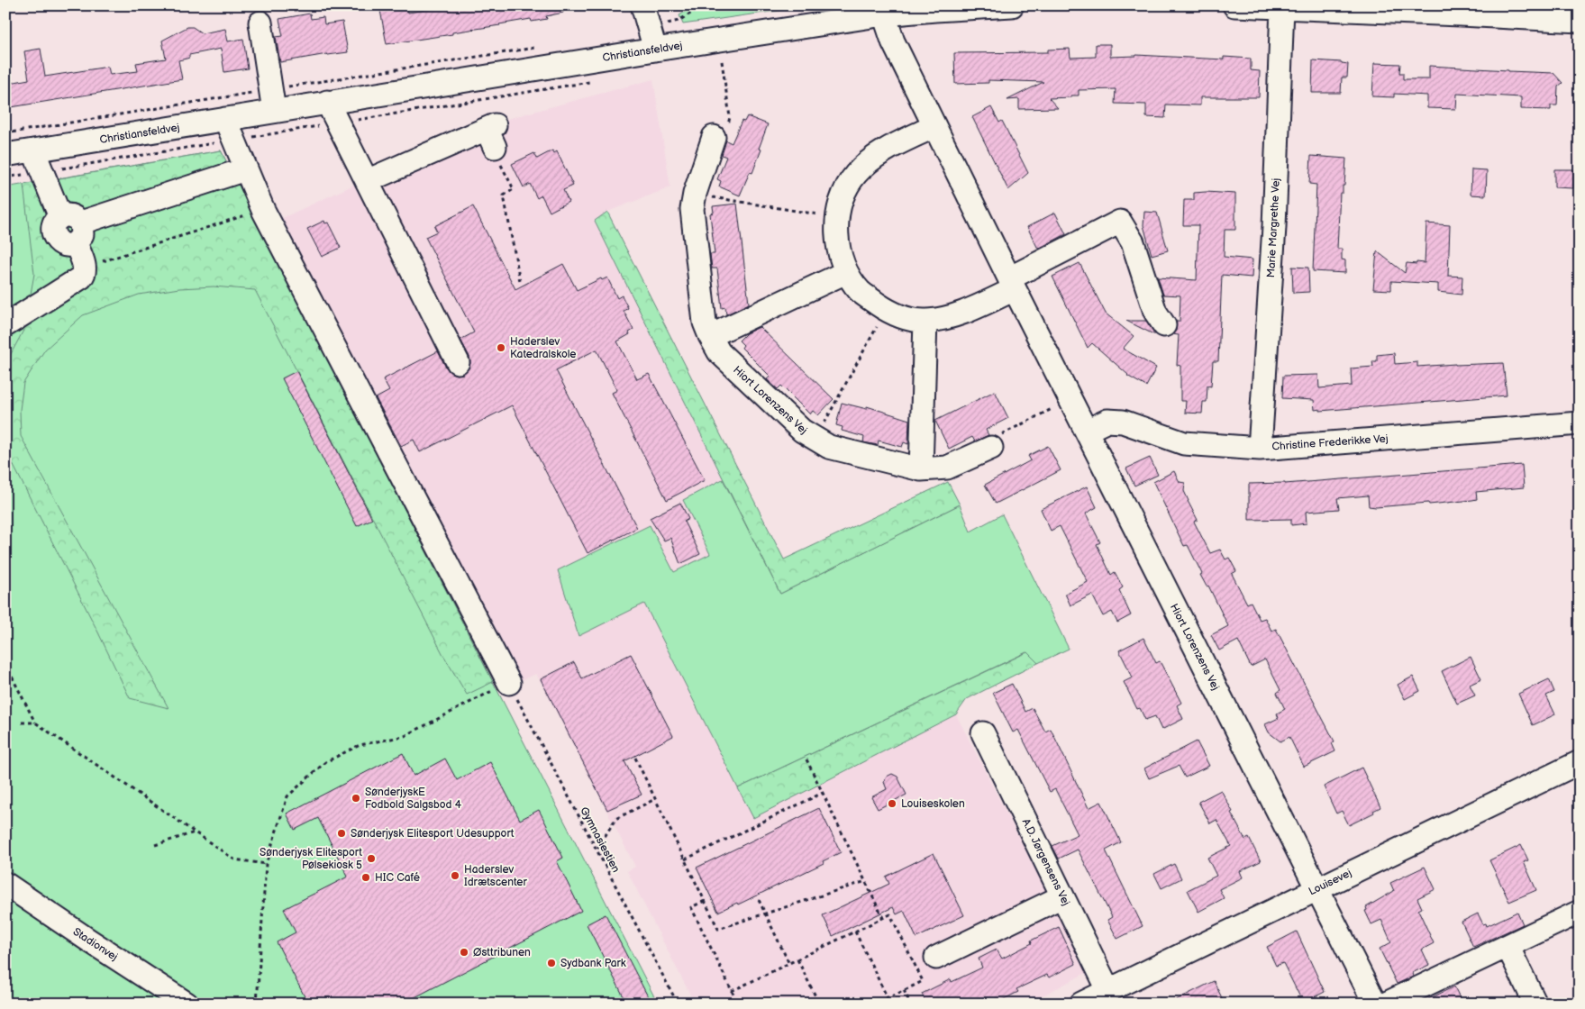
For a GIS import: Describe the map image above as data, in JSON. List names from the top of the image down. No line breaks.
{"streets":{"street":["Christiansfeldvej","Marie Margrethe Vej","Hiort Lorenzens Vej","Christine Frederikke Vej","A.D. Jørgensens Vej","Louisevej","Stadionvej"],"path":["Gymnasiestien"]},"crossings":[["Christiansfeldvej","Hiort Lorenzens Vej"],["Marie Margrethe Vej","Christine Frederikke Vej"],["Hiort Lorenzens Vej","Christine Frederikke Vej"],["Hiort Lorenzens Vej","Louisevej"],["A.D. Jørgensens Vej","Louisevej"]],"places":["Haderslev Katedralskole","SønderjyskE Fodbold Salgsbod 4","Louiseskolen","Sønderjysk Elitesport Udesupport","Sønderjysk Elitesport Pølsekiosk 5","Haderslev Idrætscenter","HIC Café","Østtribunen","Sydbank Park"]}
